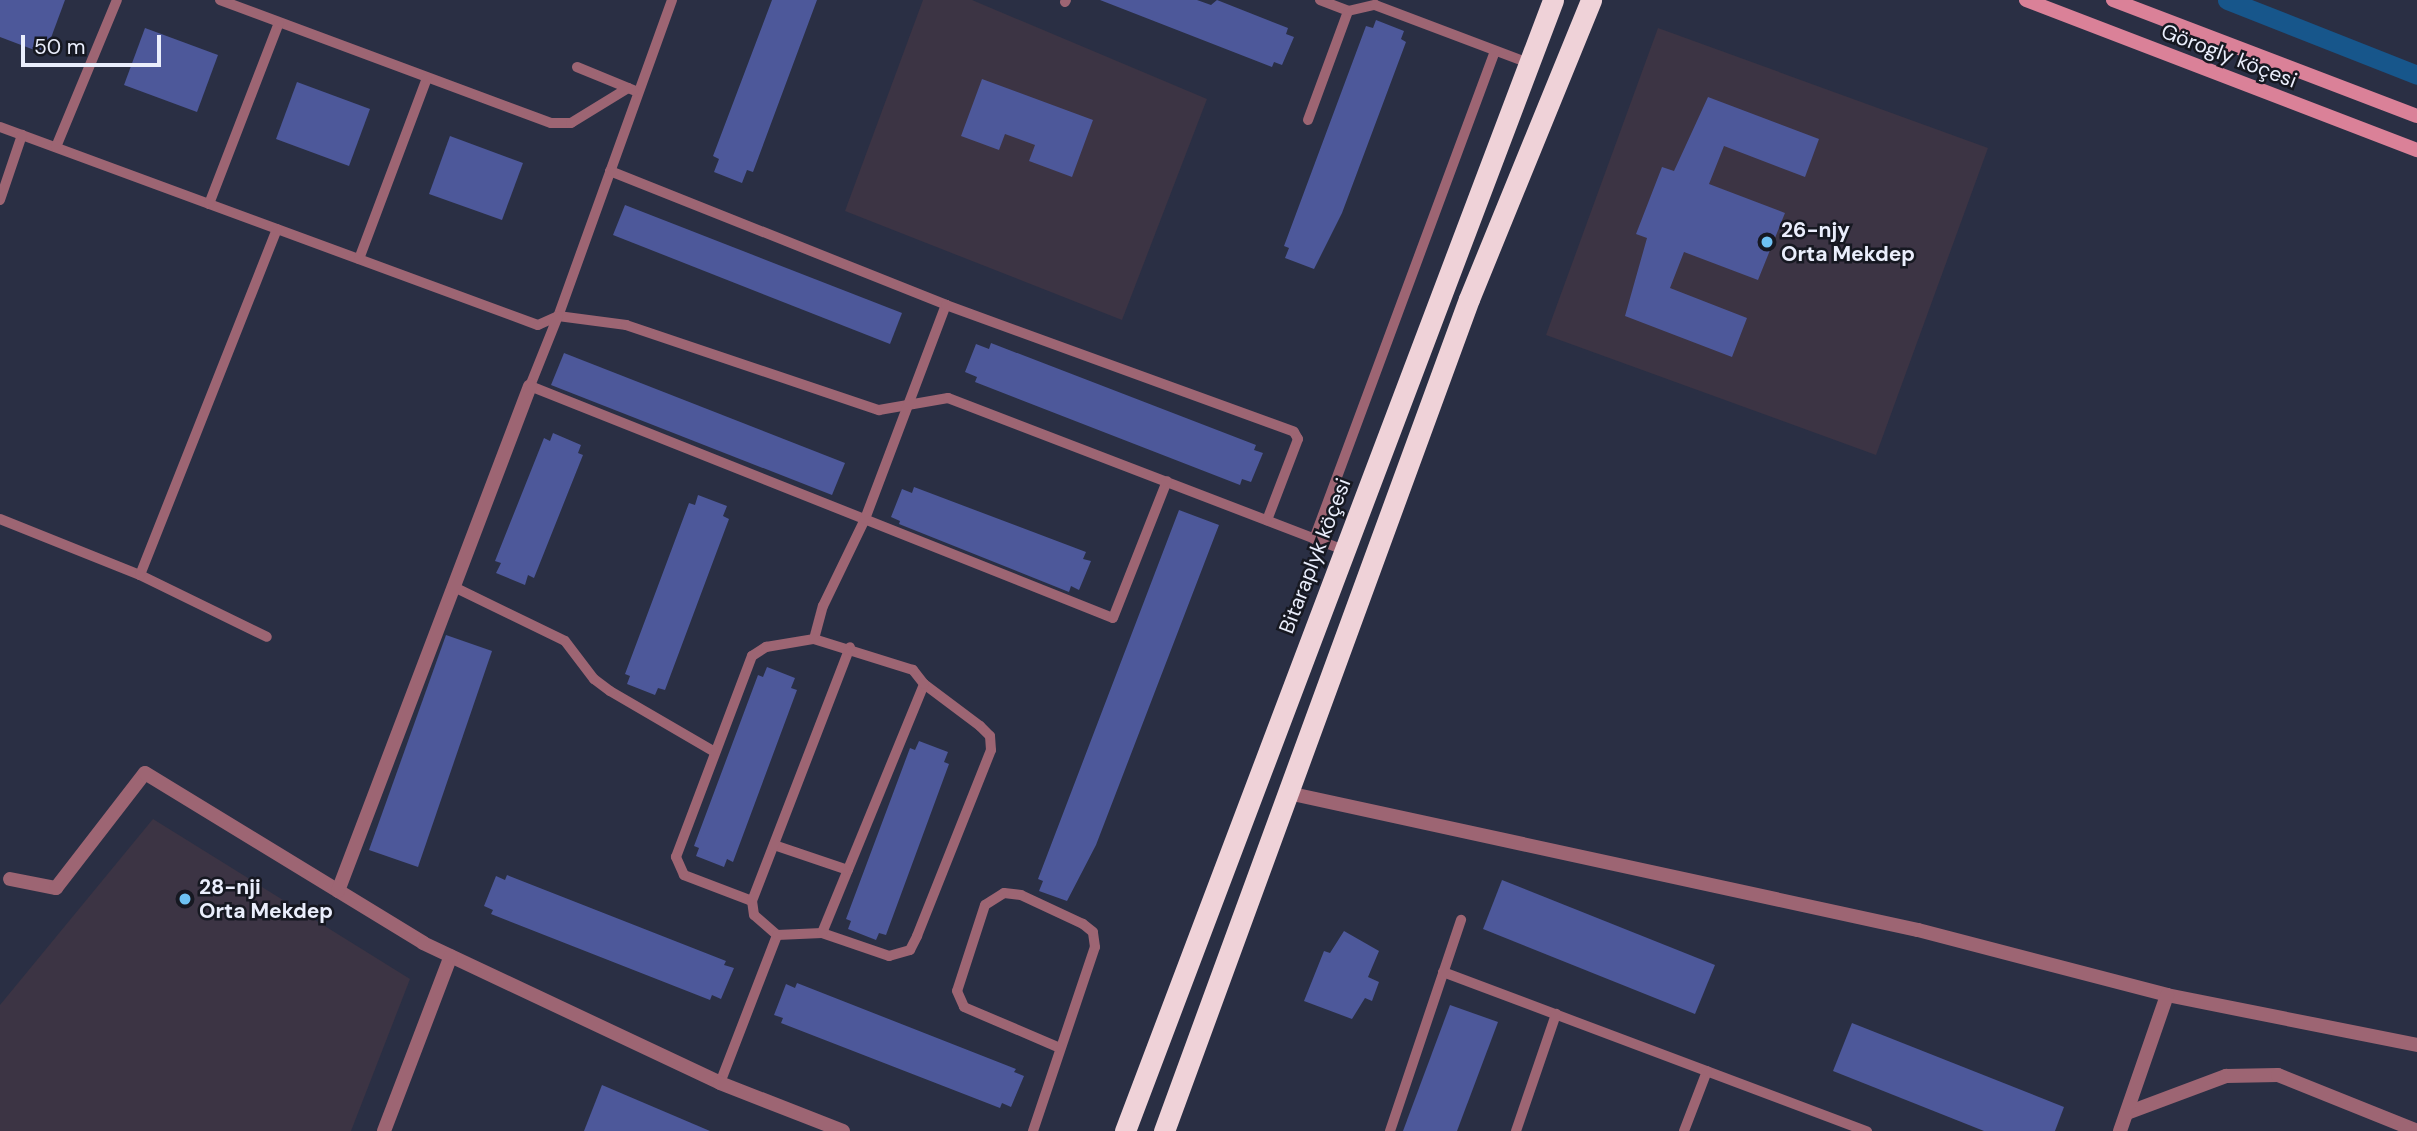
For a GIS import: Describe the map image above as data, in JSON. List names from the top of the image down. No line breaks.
{"streets":{"highway":["Bitaraplyk köçesi"],"main road":["Görogly köçesi"]},"places":["26-njy Orta Mekdep","28-nji Orta Mekdep"],"scale_bar":"50 m"}
